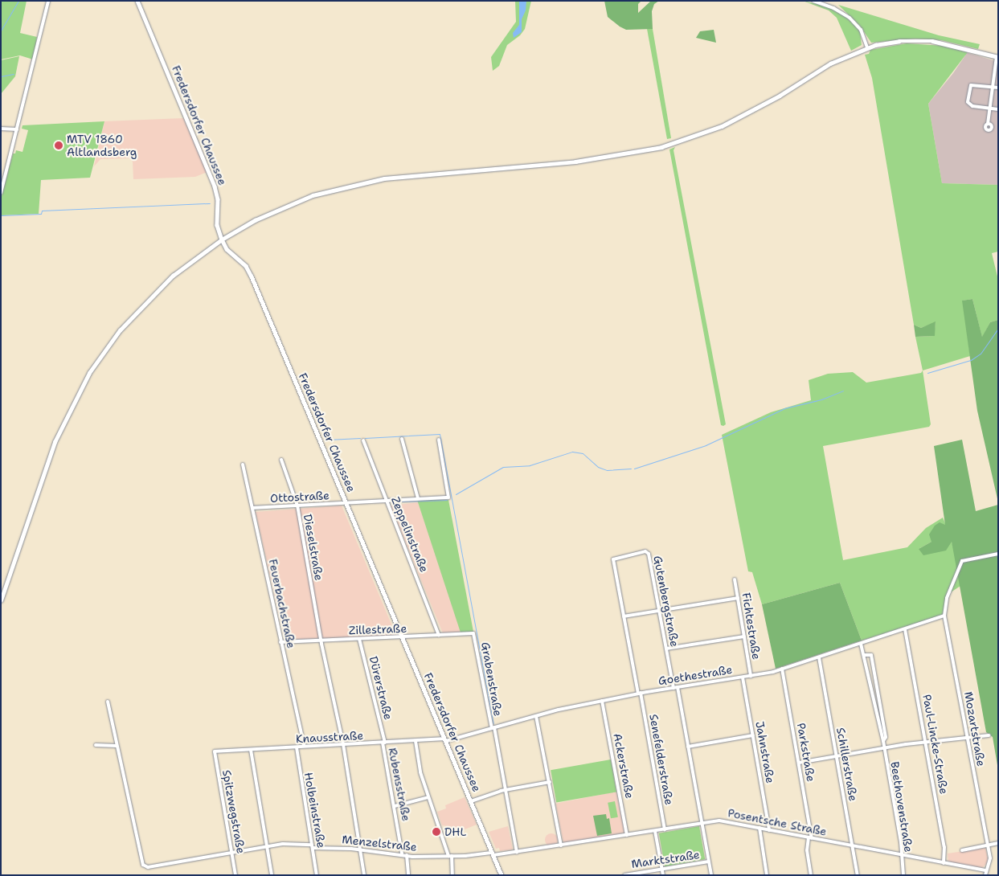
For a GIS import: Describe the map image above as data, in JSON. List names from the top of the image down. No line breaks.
{"streets":{"main road":["Fredersdorfer Chaussee"],"street":["Ottostraße","Zeppelinstraße","Dieselstraße","Gutenbergstraße","Feuerbachstraße","Fichtestraße","Zillestraße","Goethestraße","Grabenstraße","Dürerstraße","Mozartstraße","Knausstraße","Paul-Lincke-Straße","Jahnstraße","Parkstraße","Senefelderstraße","Schillerstraße","Ackerstraße","Rubensstraße","Beethovenstraße","Holbeinstraße","Spitzwegstraße","Posentsche Straße","Menzelstraße","Marktstraße"]},"crossings":[["Fredersdorfer Chaussee","Ottostraße"],["Fredersdorfer Chaussee","Zillestraße"],["Fredersdorfer Chaussee","Goethestraße"],["Fredersdorfer Chaussee","Knausstraße"],["Fredersdorfer Chaussee","Posentsche Straße"],["Fredersdorfer Chaussee","Menzelstraße"],["Ottostraße","Zeppelinstraße"],["Ottostraße","Dieselstraße"],["Ottostraße","Feuerbachstraße"],["Zeppelinstraße","Zillestraße"],["Dieselstraße","Zillestraße"],["Dieselstraße","Knausstraße"],["Dieselstraße","Menzelstraße"],["Gutenbergstraße","Goethestraße"],["Gutenbergstraße","Senefelderstraße"],["Gutenbergstraße","Posentsche Straße"],["Gutenbergstraße","Marktstraße"],["Feuerbachstraße","Zillestraße"],["Feuerbachstraße","Knausstraße"],["Fichtestraße","Goethestraße"],["Zillestraße","Grabenstraße"],["Zillestraße","Dürerstraße"],["Goethestraße","Grabenstraße"],["Goethestraße","Mozartstraße"],["Goethestraße","Knausstraße"],["Goethestraße","Paul-Lincke-Straße"],["Goethestraße","Jahnstraße"],["Goethestraße","Parkstraße"],["Goethestraße","Senefelderstraße"],["Goethestraße","Schillerstraße"],["Goethestraße","Ackerstraße"],["Goethestraße","Beethovenstraße"],["Grabenstraße","Posentsche Straße"],["Dürerstraße","Knausstraße"],["Dürerstraße","Rubensstraße"],["Mozartstraße","Posentsche Straße"],["Knausstraße","Rubensstraße"],["Knausstraße","Holbeinstraße"],["Knausstraße","Spitzwegstraße"],["Paul-Lincke-Straße","Posentsche Straße"],["Jahnstraße","Posentsche Straße"],["Parkstraße","Posentsche Straße"],["Senefelderstraße","Posentsche Straße"],["Schillerstraße","Posentsche Straße"],["Ackerstraße","Posentsche Straße"],["Rubensstraße","Menzelstraße"],["Beethovenstraße","Posentsche Straße"],["Holbeinstraße","Menzelstraße"],["Spitzwegstraße","Menzelstraße"],["Posentsche Straße","Menzelstraße"]],"places":["MTV 1860 Altlandsberg","DHL"]}
